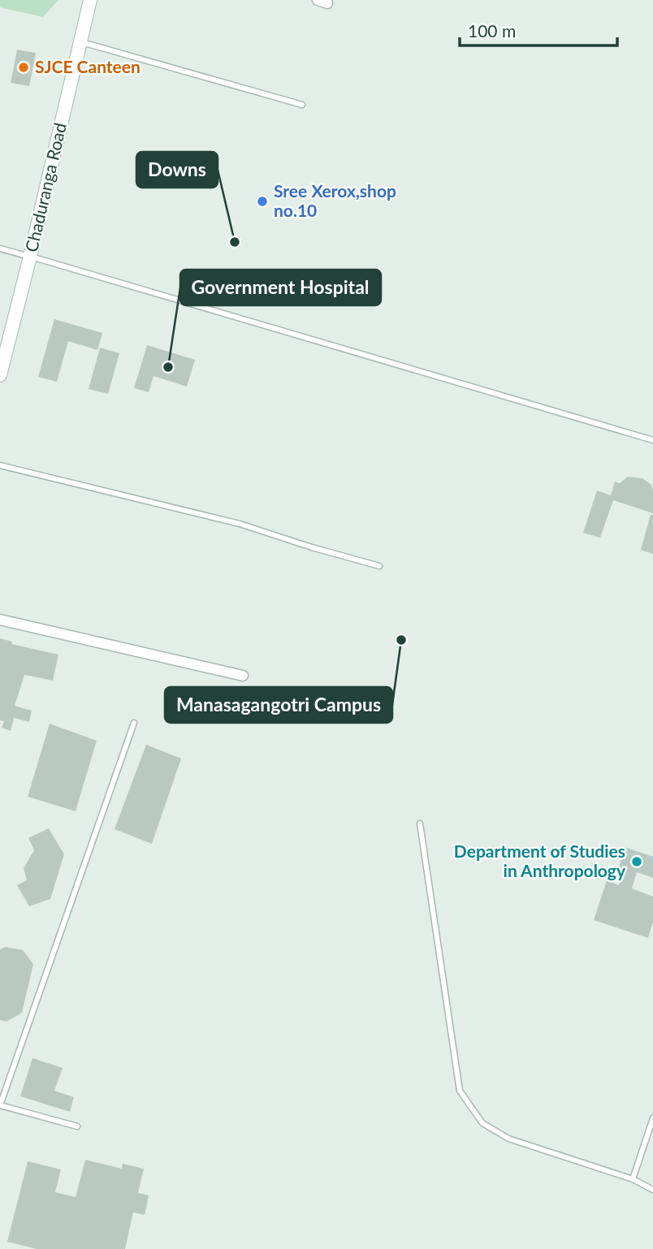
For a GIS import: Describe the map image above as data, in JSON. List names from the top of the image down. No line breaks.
{"streets":{"street":["Chaduranga Road"]},"places":["SJCE Canteen","Sree Xerox,shop no.10","Downs","Government Hospital","Manasagangotri Campus","Department of Studies in Anthropology"],"scale_bar":"100 m"}
